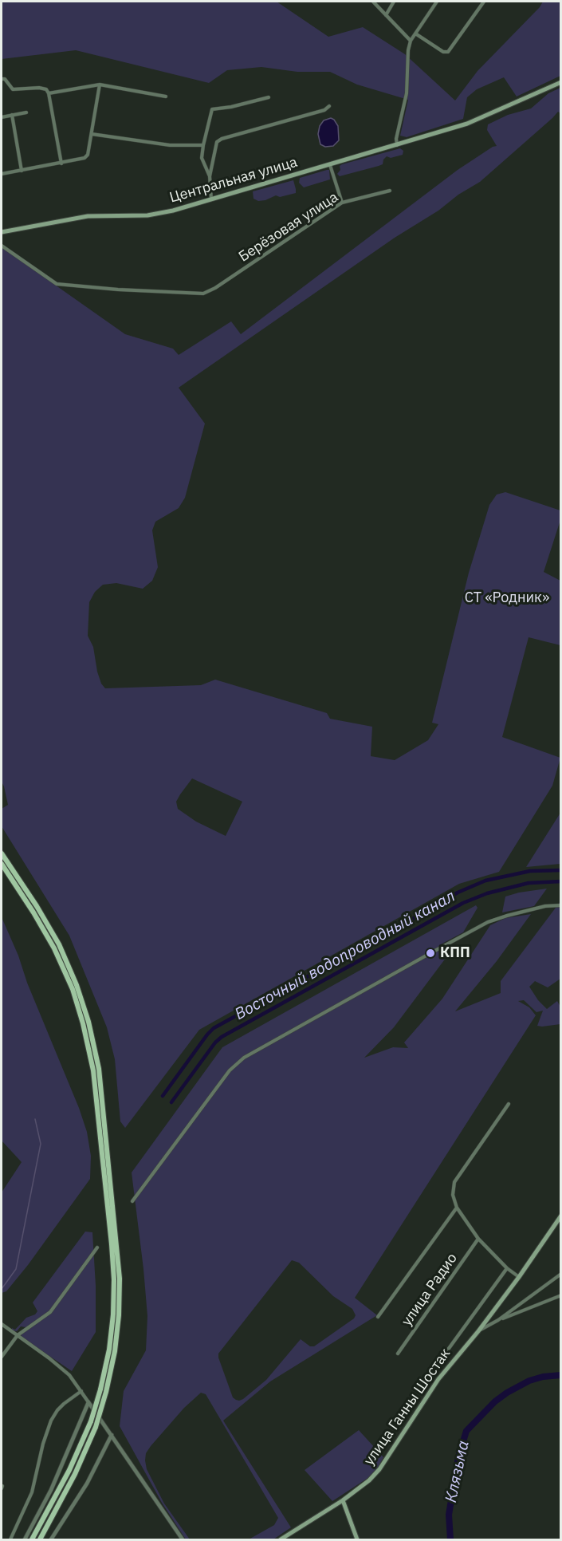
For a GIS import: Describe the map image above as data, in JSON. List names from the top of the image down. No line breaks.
{"streets":{"main road":["Центральная улица","улица Ганны Шостак"],"street":["Берёзовая улица","улица Радио"]},"water":["Восточный водопроводный канал","Клязьма"],"parks":["СТ «Родник»"],"places":["КПП"]}
